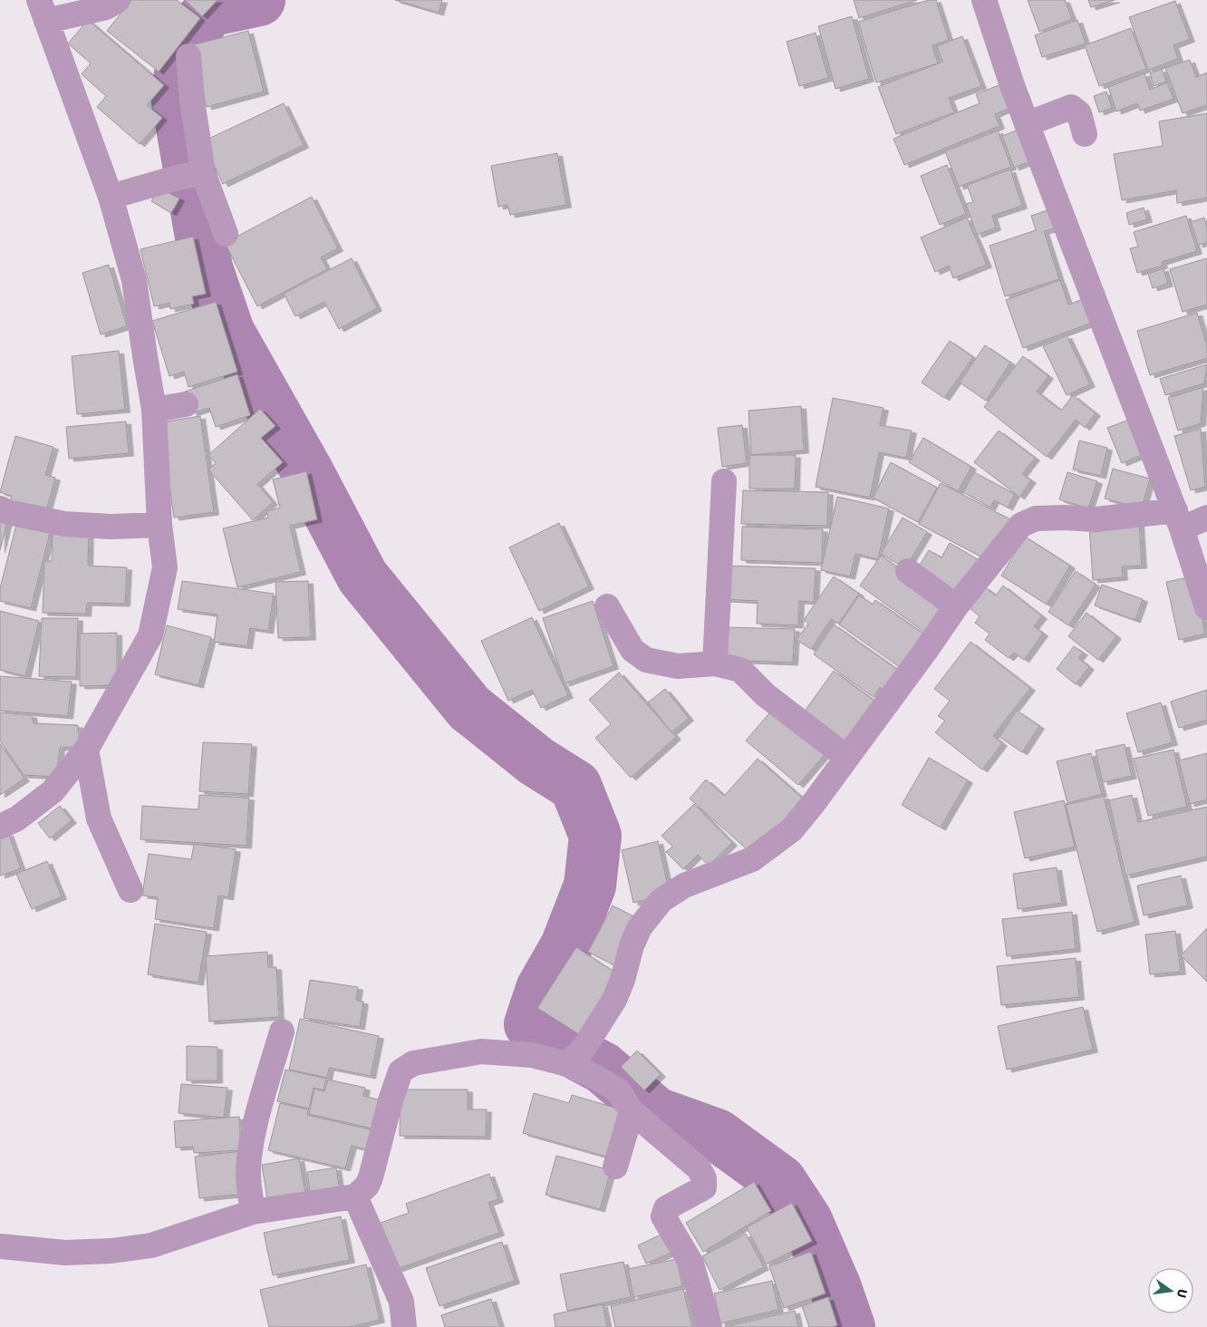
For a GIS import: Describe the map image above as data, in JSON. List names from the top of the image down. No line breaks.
{"north":"right"}
